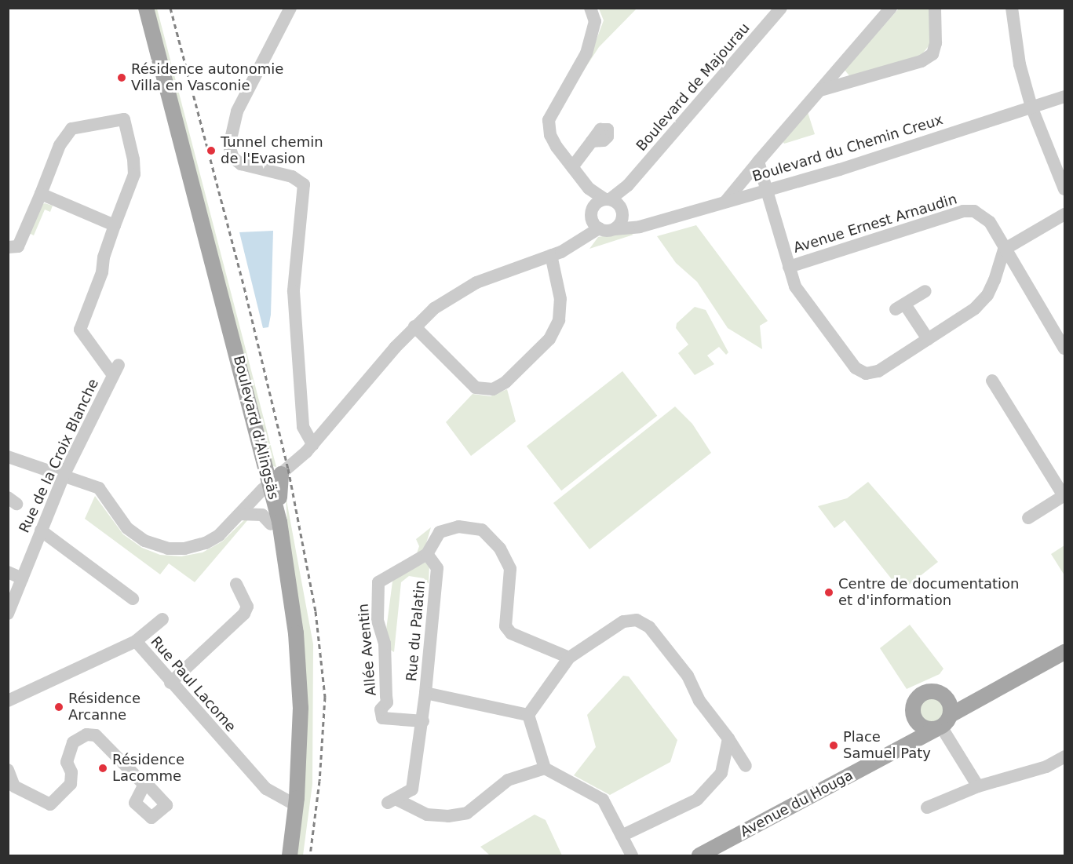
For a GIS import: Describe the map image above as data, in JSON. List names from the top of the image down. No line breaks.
{"streets":{"main road":["Boulevard d'Alingsäs","Avenue du Houga"],"street":["Boulevard de Majourau","Boulevard du Chemin Creux","Avenue Ernest Arnaudin","Rue de la Croix Blanche","Rue du Palatin","Allée Aventin","Rue Paul Lacome"]},"crossings":[["Boulevard d'Alingsäs","Rue Paul Lacome"],["Rue du Palatin","Allée Aventin"]],"places":["Résidence autonomie Villa en Vasconie","Tunnel chemin de l'Evasion","Centre de documentation et d'information","Résidence Arcanne","Place Samuel Paty","Résidence Lacomme"]}
